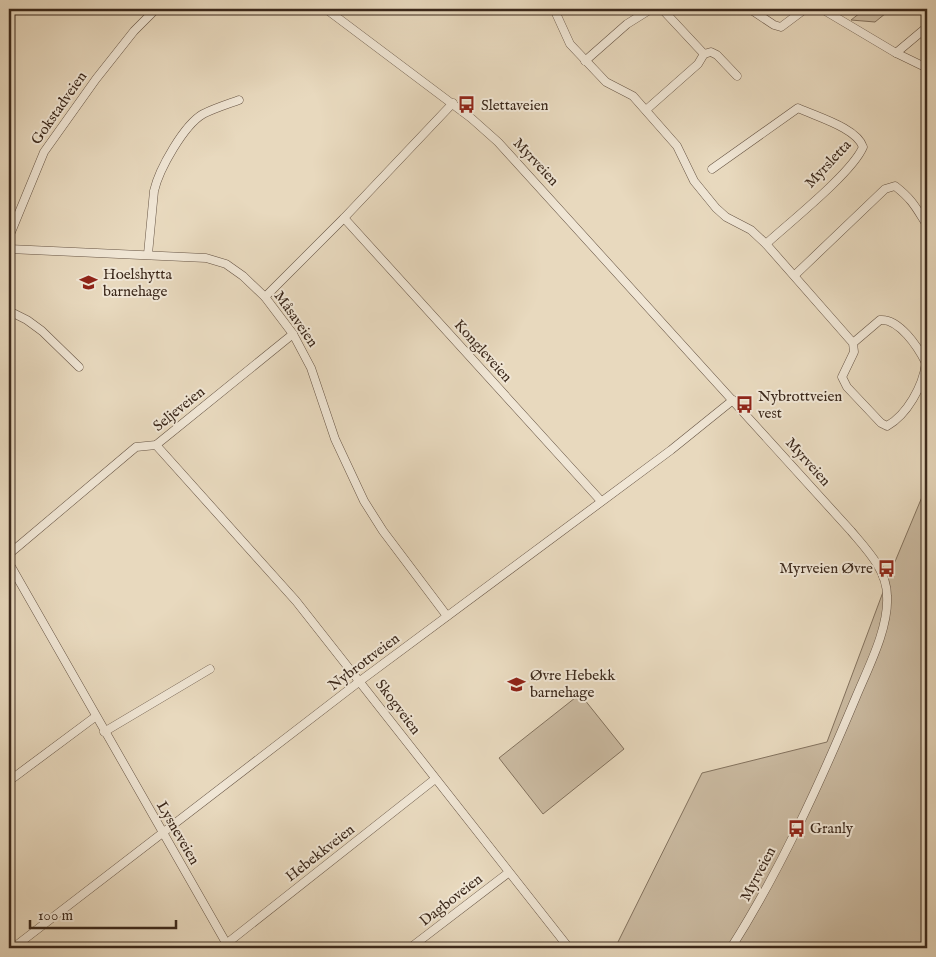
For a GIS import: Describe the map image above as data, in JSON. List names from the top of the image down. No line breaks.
{"streets":{"street":["Gokstadveien","Myrveien","Myrsletta","Måsaveien","Kongleveien","Seljeveien","Nybrottveien","Skogveien","Lysneveien","Hebekkveien","Dagboveien"]},"crossings":[["Myrveien","Nybrottveien"],["Måsaveien","Seljeveien"],["Måsaveien","Nybrottveien"],["Kongleveien","Nybrottveien"],["Seljeveien","Skogveien"],["Nybrottveien","Skogveien"],["Nybrottveien","Lysneveien"],["Skogveien","Hebekkveien"],["Skogveien","Dagboveien"],["Lysneveien","Hebekkveien"]],"places":{"bus stop":["Slettaveien","Nybrottveien vest","Myrveien Øvre","Granly"],"school or university":["Hoelshytta barnehage","Øvre Hebekk barnehage"]},"scale_bar":"100 m"}
